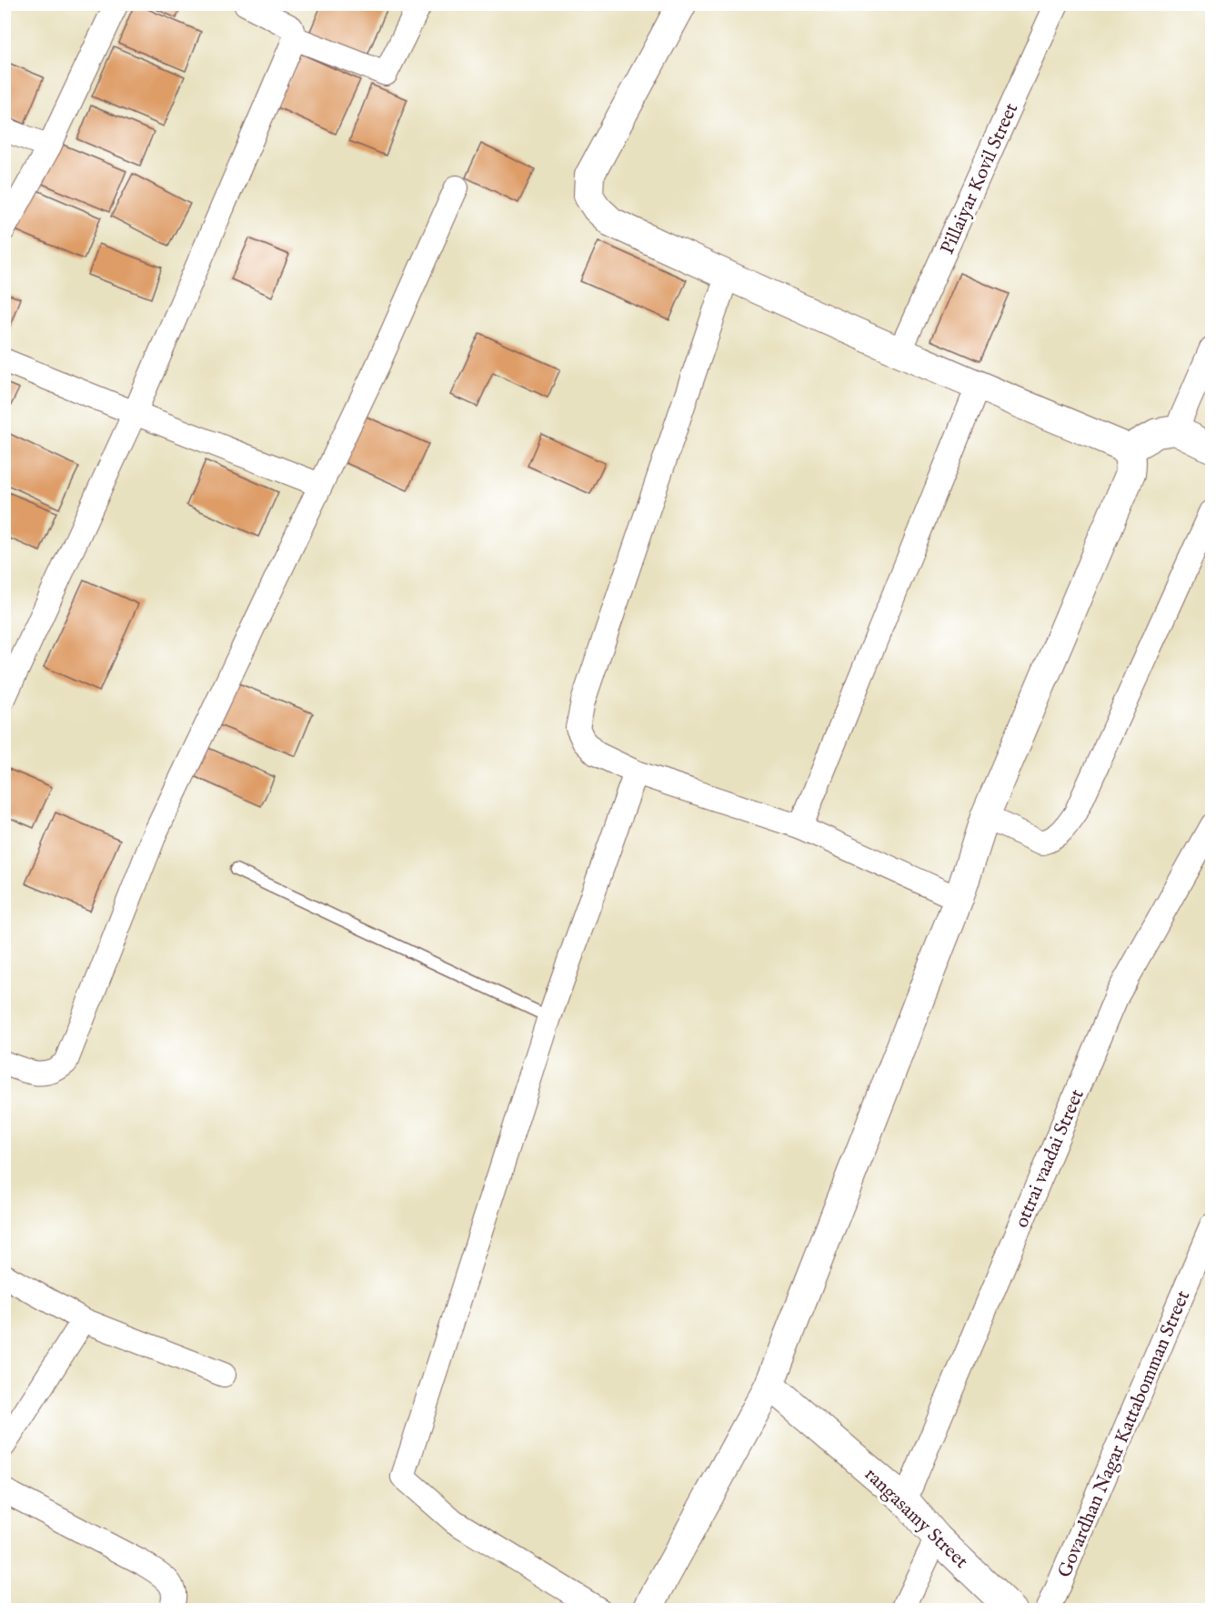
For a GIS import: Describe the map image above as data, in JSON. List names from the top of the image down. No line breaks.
{"streets":{"street":["Pillaiyar Kovil Street","ottrai vaadai Street","Govardhan Nagar Kattabomman Street","rangasamy Street"]},"crossings":[["ottrai vaadai Street","rangasamy Street"]]}
